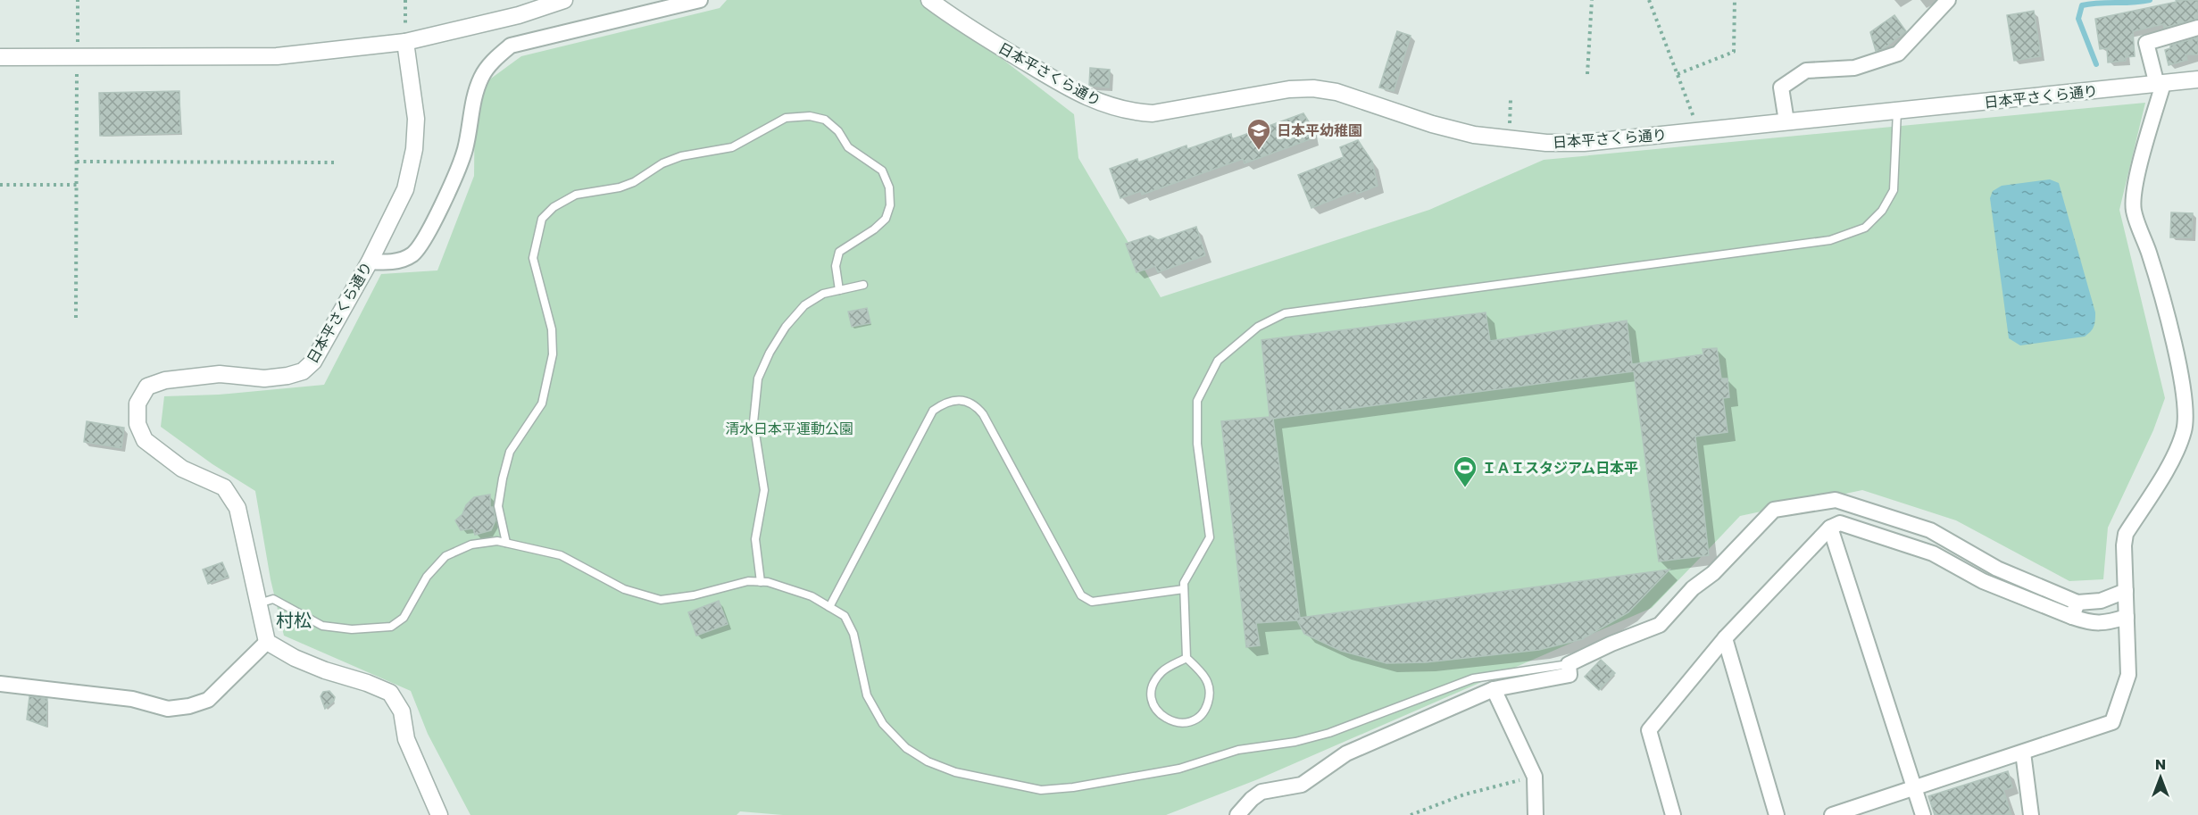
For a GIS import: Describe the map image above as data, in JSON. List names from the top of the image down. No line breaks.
{"streets":{"street":["日本平さくら通り"]},"districts":["村松"],"parks":["清水日本平運動公園"],"places":{"school or university":["日本平幼稚園"],"sports":["ＩＡＩスタジアム日本平"]},"north":"top"}
